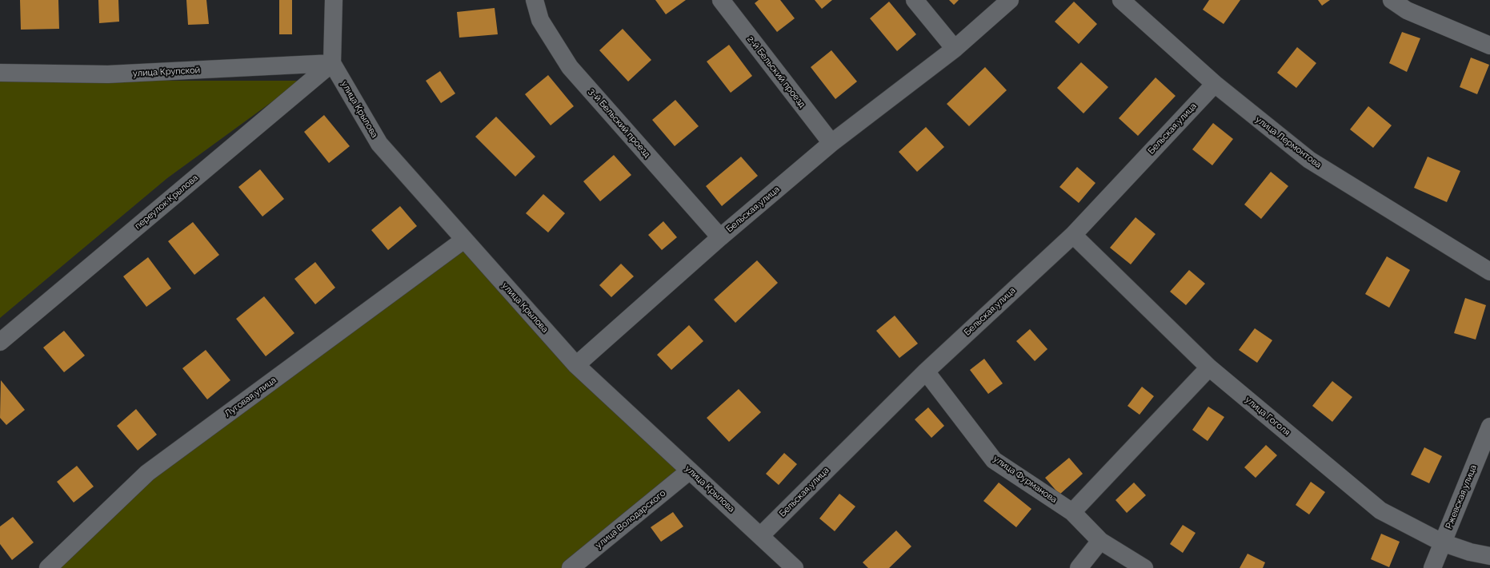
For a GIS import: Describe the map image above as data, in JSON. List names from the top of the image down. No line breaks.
{"streets":{"street":["улица Крупской","2-й Бельский проезд","улица Крылова","3-й Бельский проезд","Бельская улица","улица Лермонтова","переулок Крылова","Луговая улица","улица Гоголя","улица Фурманова","Ржевская улица","улица Володарского"]},"crossings":[["улица Крупской","улица Крылова"],["улица Крупской","переулок Крылова"],["2-й Бельский проезд","Бельская улица"],["улица Крылова","Бельская улица"],["улица Крылова","переулок Крылова"],["улица Крылова","Луговая улица"],["улица Крылова","улица Володарского"],["3-й Бельский проезд","Бельская улица"],["Бельская улица","улица Лермонтова"],["Бельская улица","улица Гоголя"],["Бельская улица","улица Фурманова"],["улица Гоголя","Ржевская улица"]]}
